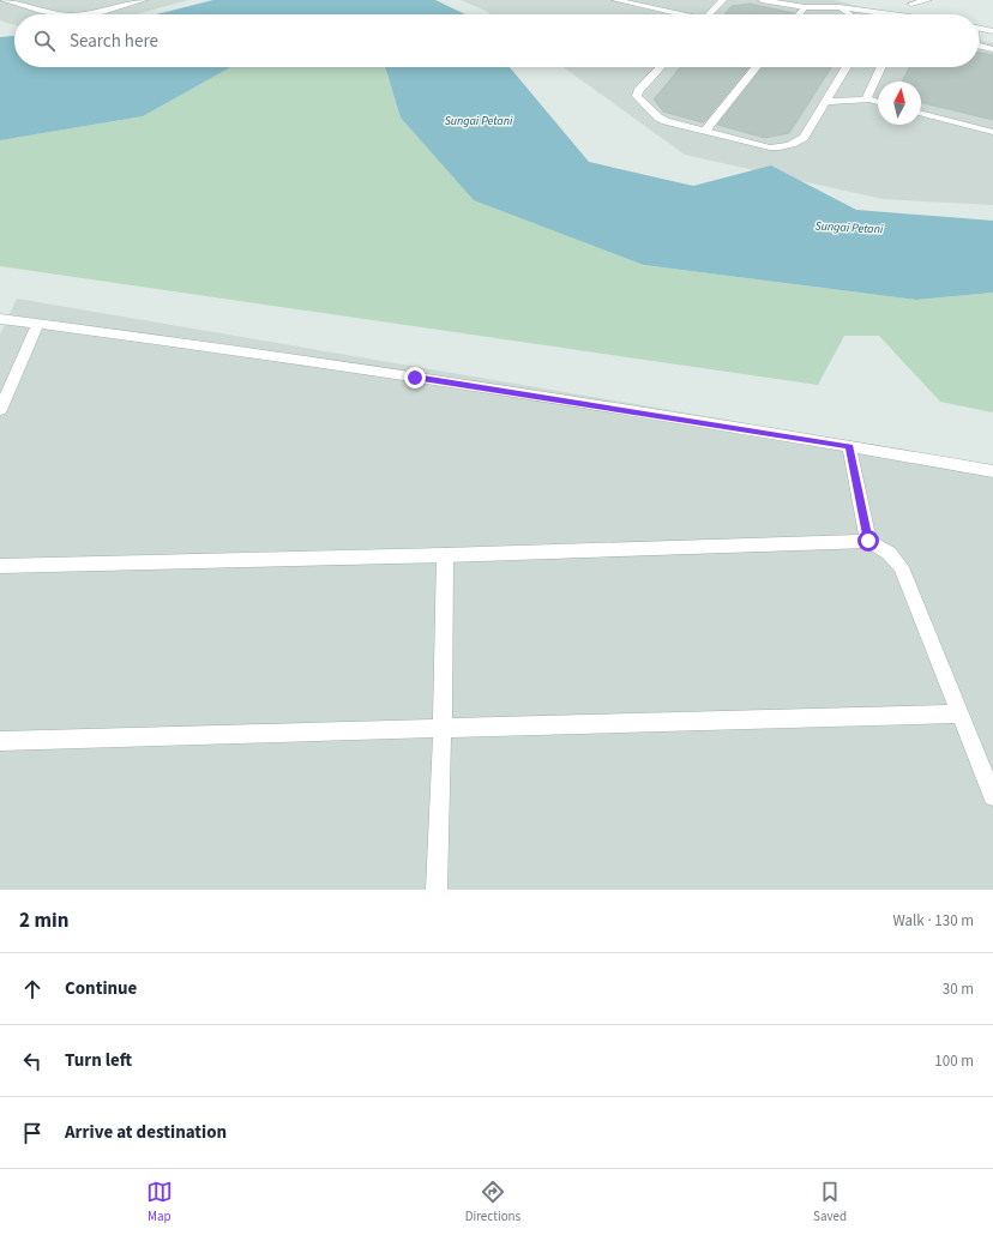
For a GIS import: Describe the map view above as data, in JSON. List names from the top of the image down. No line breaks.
{"water":["Sungai Petani"],"north":"top","page":{"search":"Search here","heading":["2 min","Walk · 130 m"],"list":[["Continue","30 m"],["Turn left","100 m"],"Arrive at destination"],"nav":["Map","Directions","Saved"]}}
